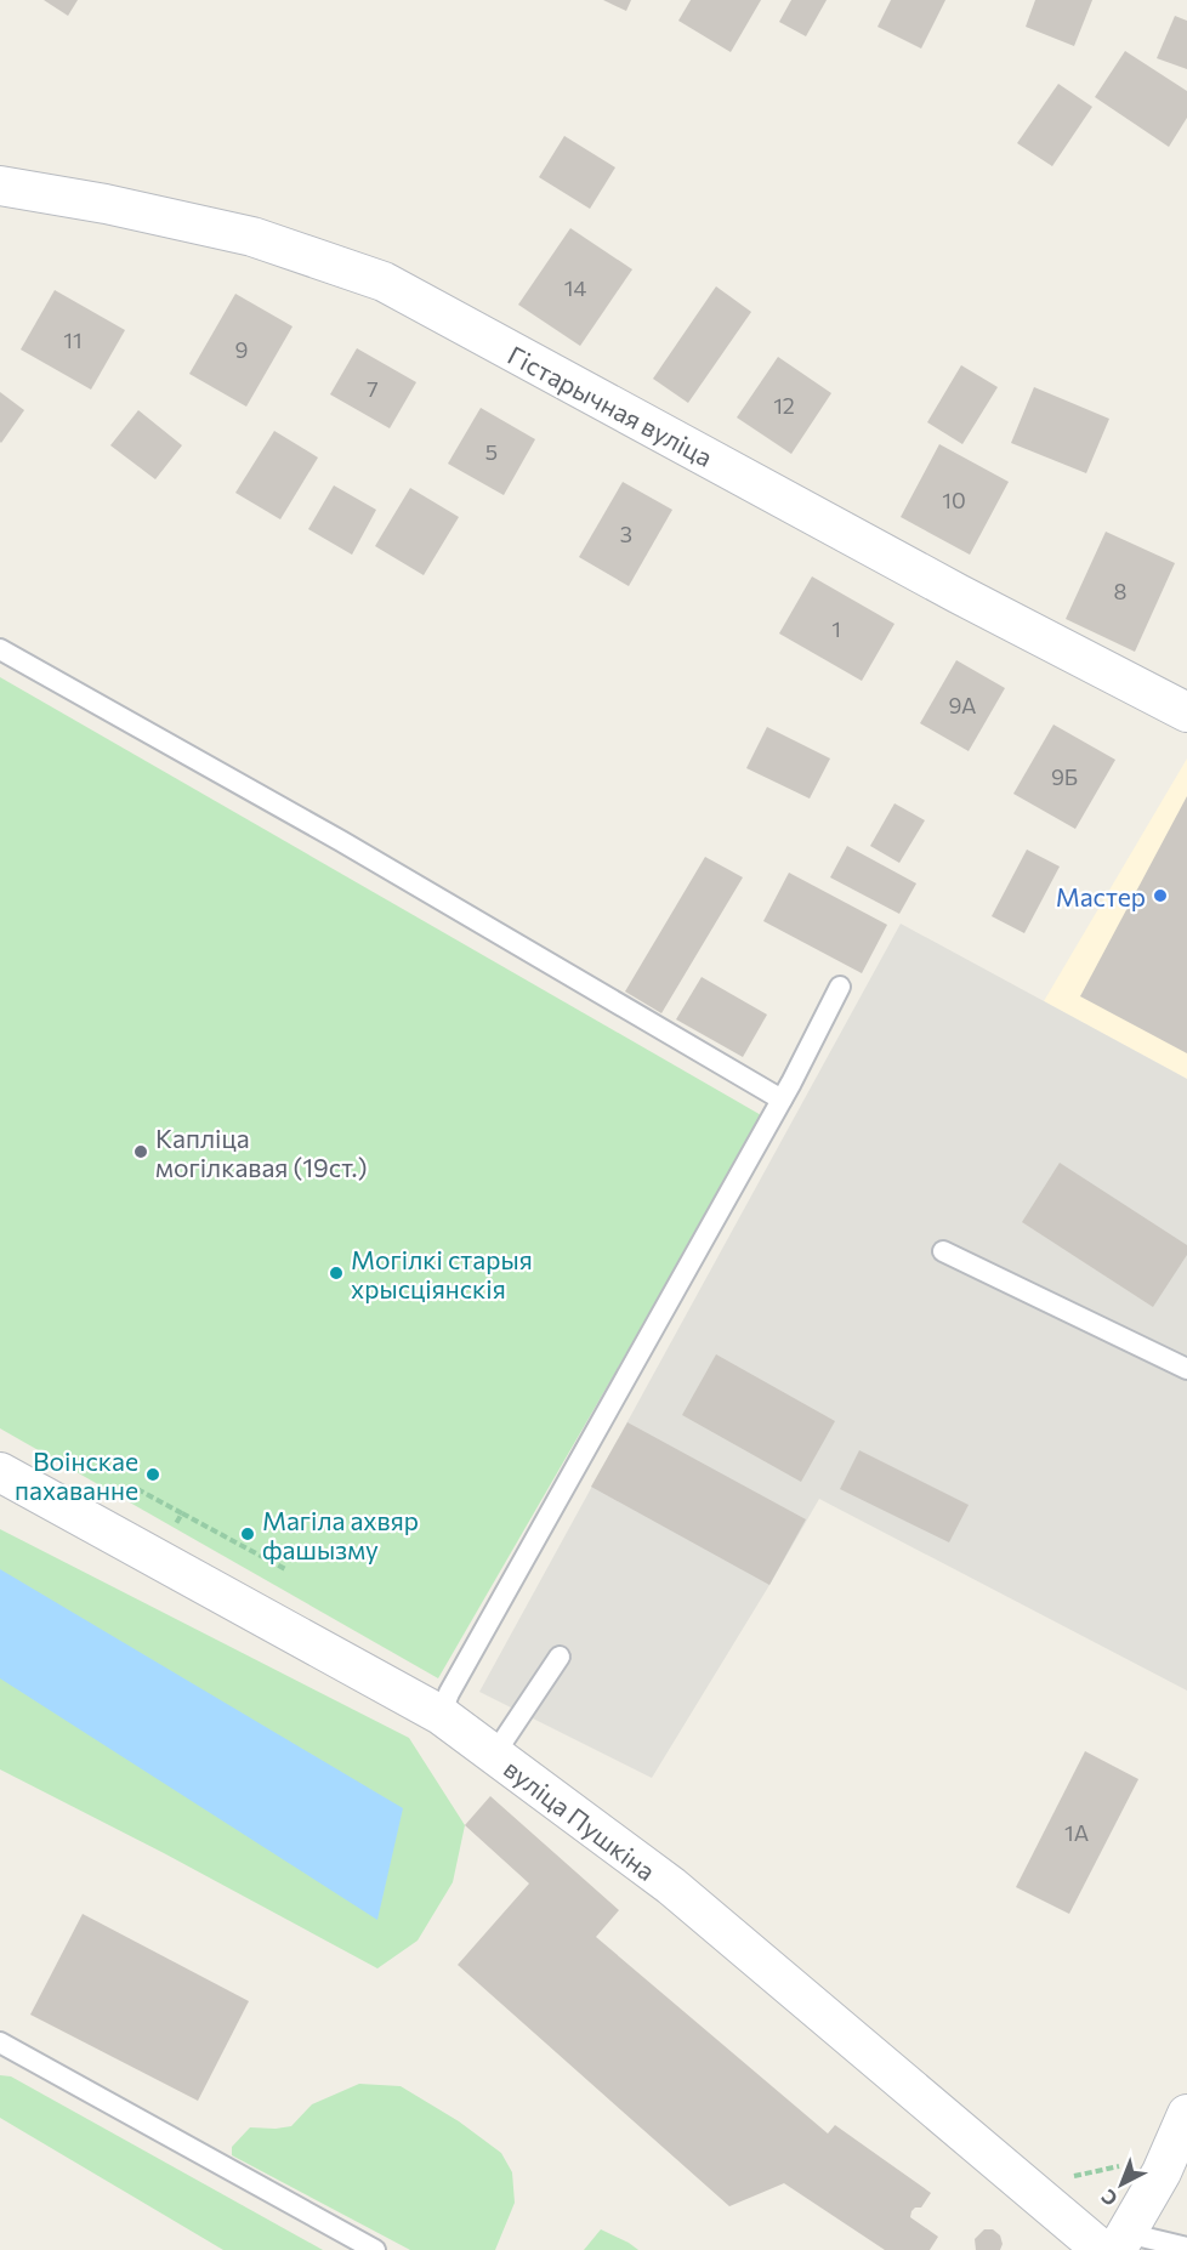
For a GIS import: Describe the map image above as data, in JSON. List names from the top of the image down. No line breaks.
{"streets":{"street":["Гістарычная вуліца","вуліца Пушкіна"]},"places":["Мастер","Капліца могілкавая (19ст.)","Могілкі старыя хрысціянскія","Воінскае пахаванне","Магіла ахвяр фашызму"],"house_numbers":["14","11","9","7","12","5","10","3","8","1","9А","9Б","1А"],"north":"bottom left"}
